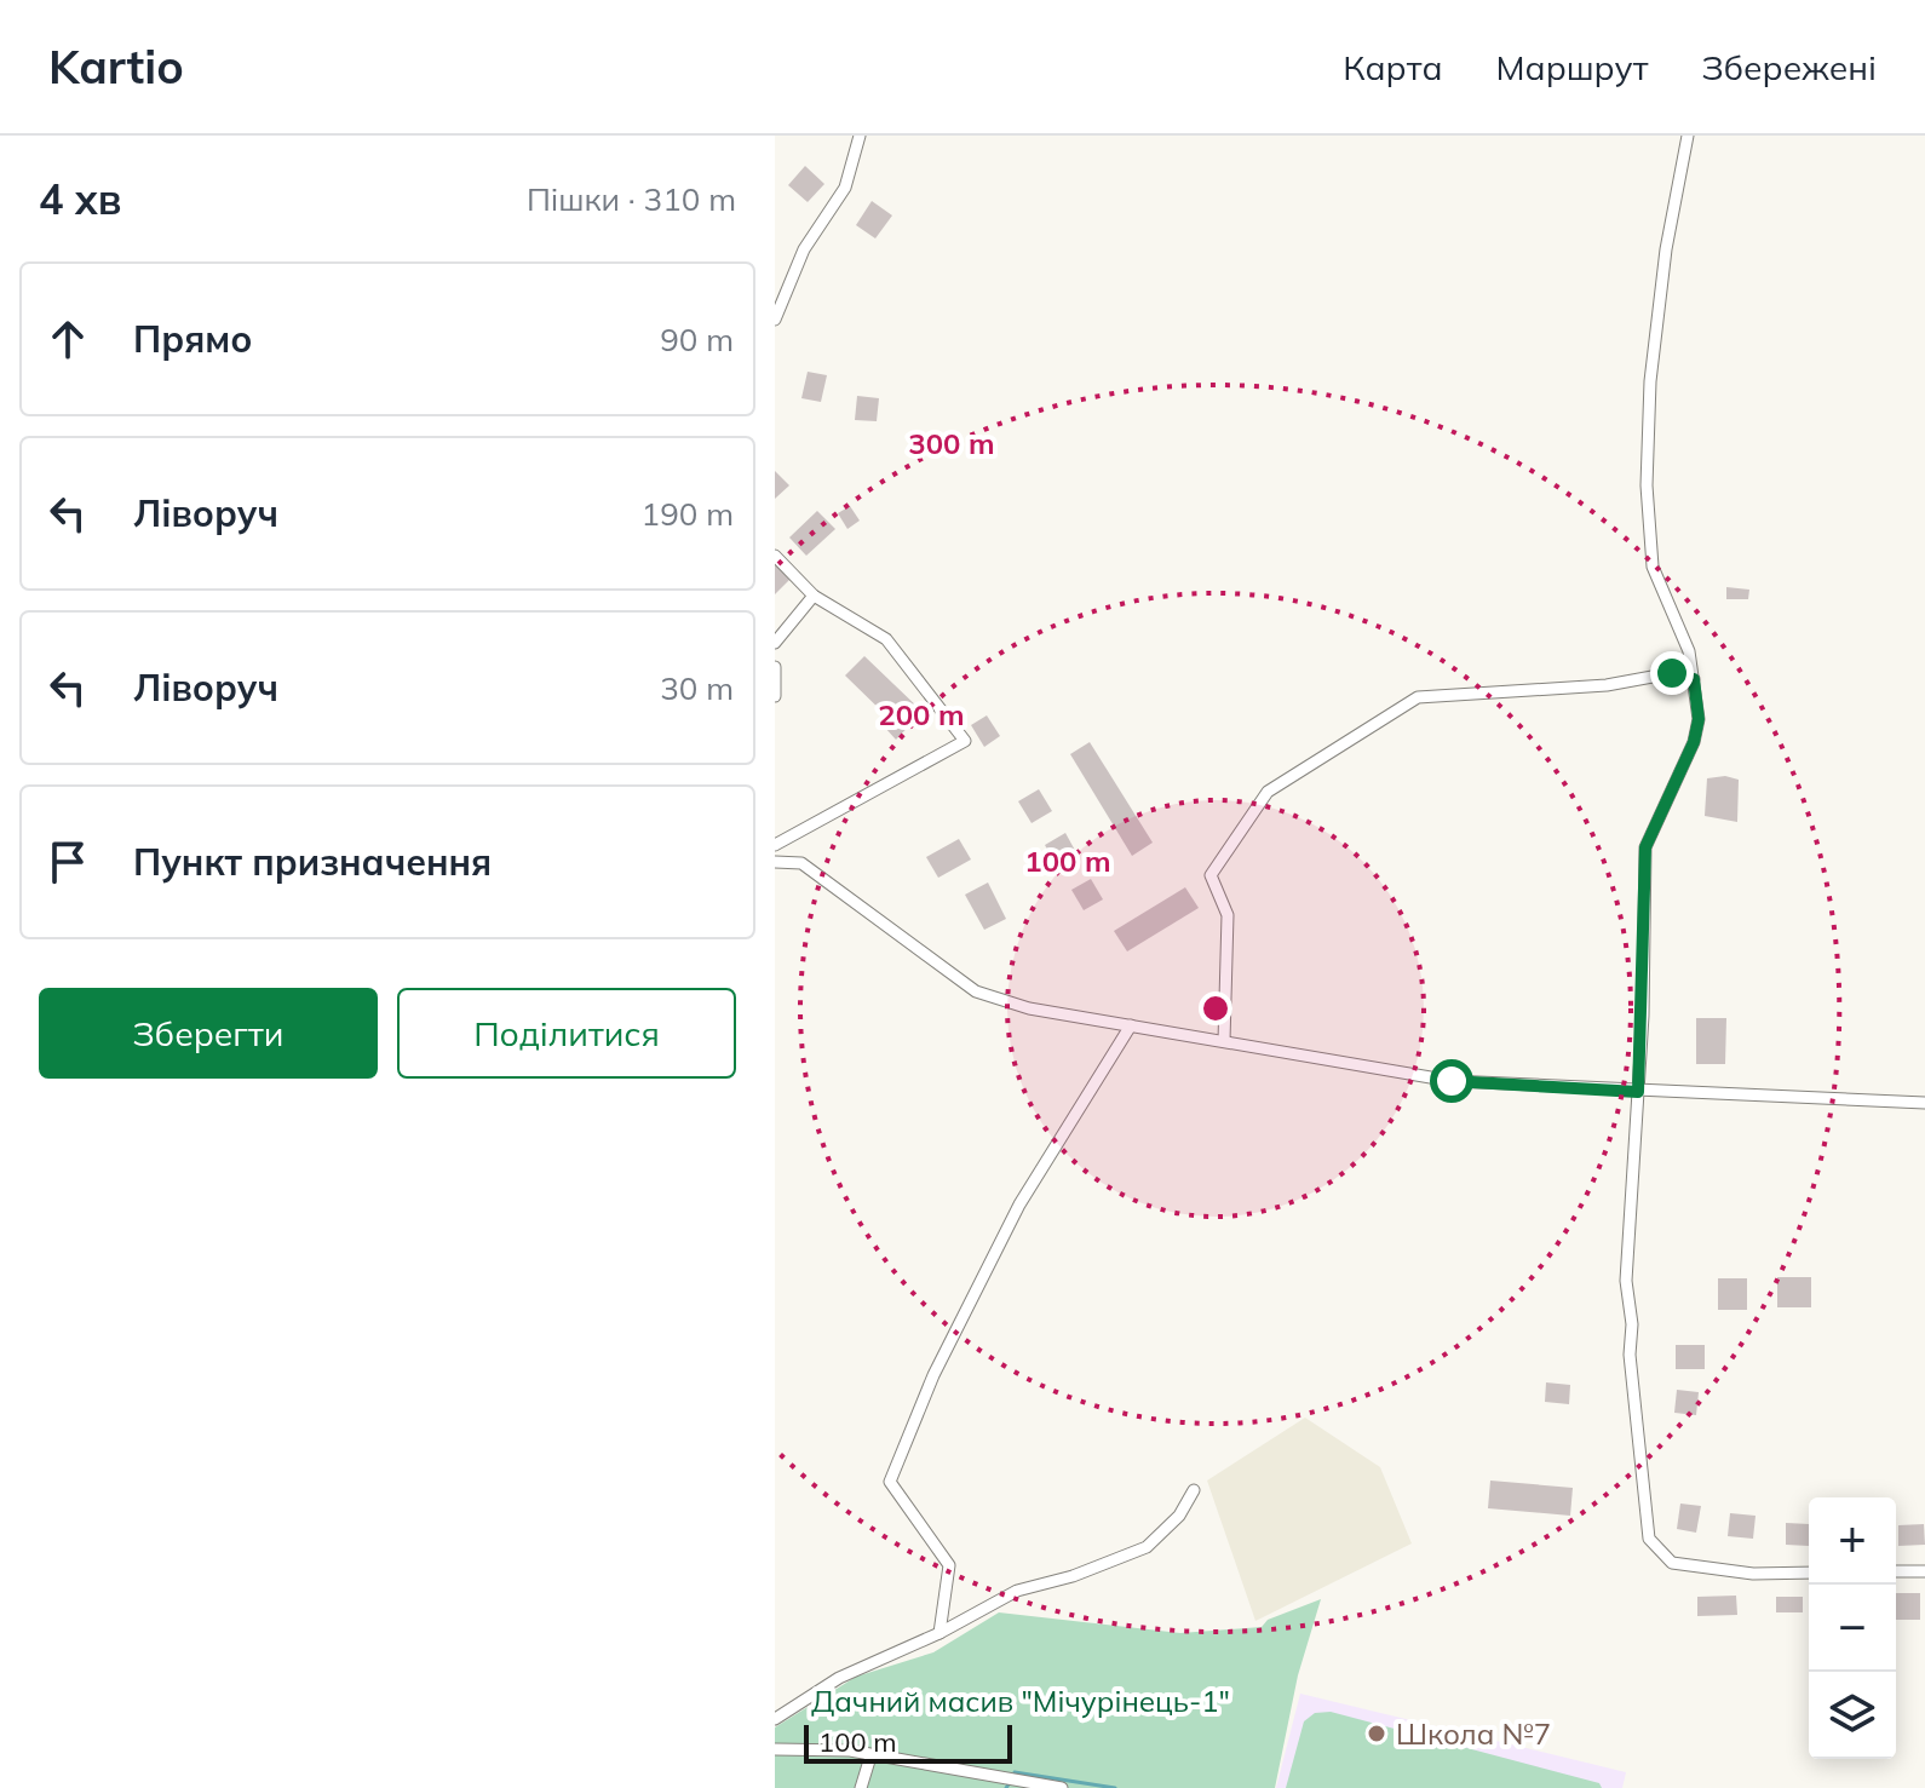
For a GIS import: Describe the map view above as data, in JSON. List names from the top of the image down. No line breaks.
{"parks":["Дачний масив \"Мічурінець-1\""],"places":["Школа №7"],"scale_bar":"100 m","page":{"header":"Kartio","nav":["Карта","Маршрут","Збережені"],"heading":["4 хв","Пішки · 310 m"],"list":[["Прямо","90 m"],["Ліворуч","190 m"],["Ліворуч","30 m"],"Пункт призначення"],"buttons":["Зберегти","Поділитися"],"map_buttons":["+","−"],"scale":"100 m"},"rings":["300 m","200 m","100 m"]}
